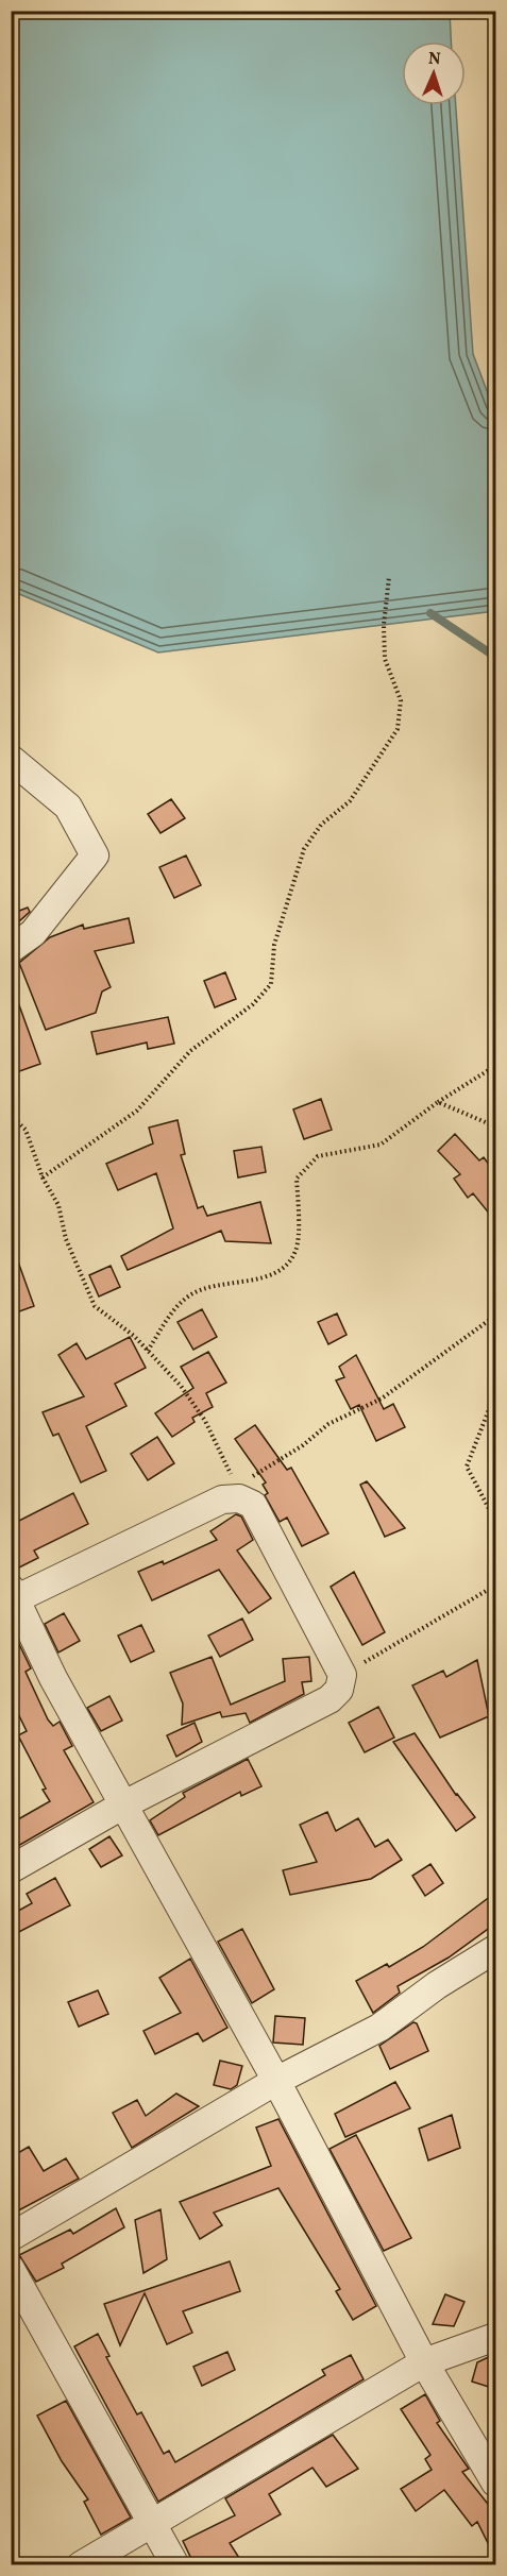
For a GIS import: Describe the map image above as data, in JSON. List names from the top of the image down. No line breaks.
{"north":"top"}
